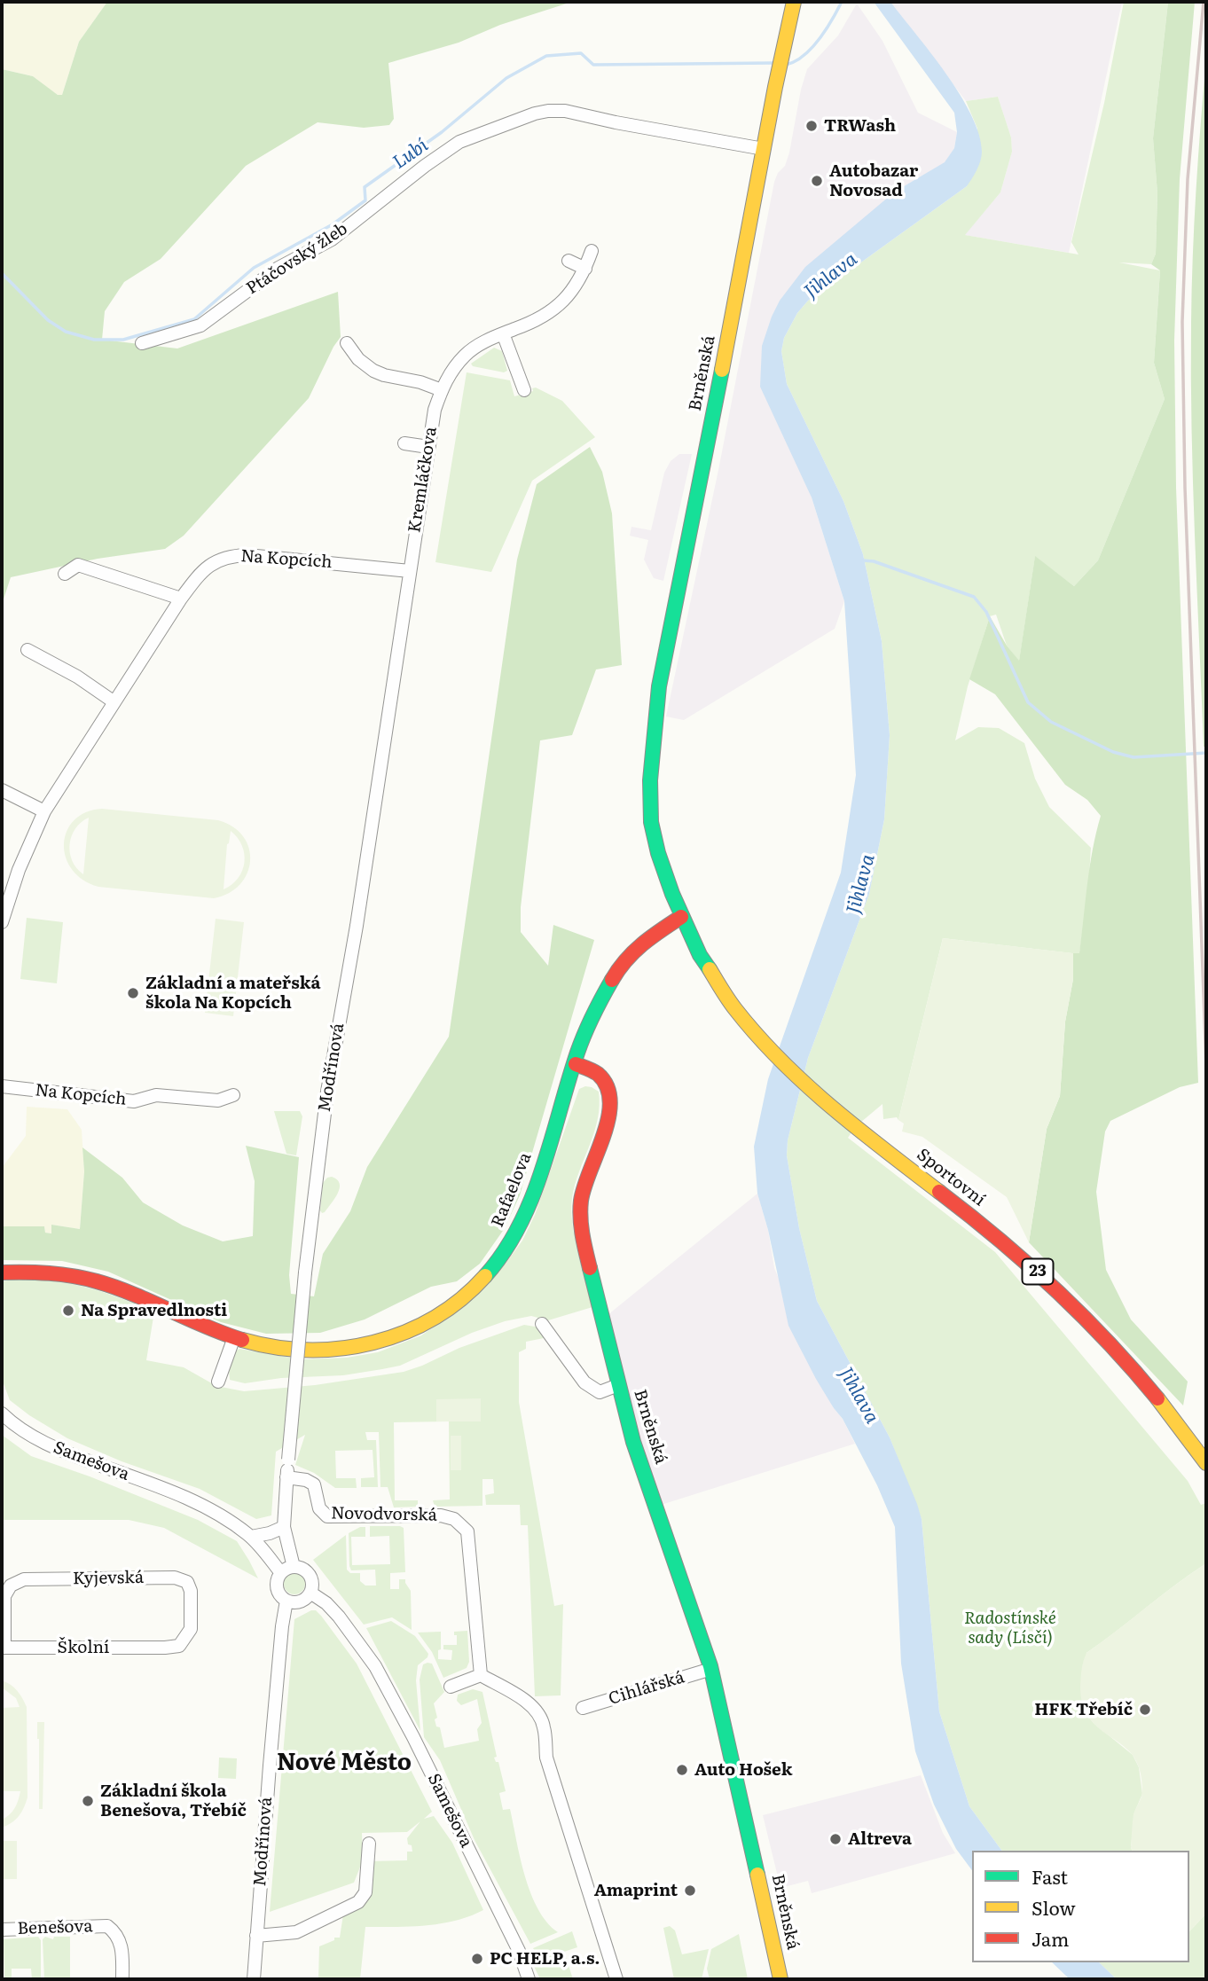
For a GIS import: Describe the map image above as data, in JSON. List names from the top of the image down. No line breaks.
{"streets":{"main road":["Brněnská","Sportovní","Rafaelova","23"],"street":["Ptáčovský žleb","Kremláčkova","Na Kopcích","Modřínová","Samešova","Novodvorská","Kyjevská","Školní","Cihlářská","Benešova"]},"crossings":[["Ptáčovský žleb","Brněnská"],["Brněnská","Sportovní"],["Brněnská","Rafaelova"],["Brněnská","Cihlářská"],["Kremláčkova","Na Kopcích"],["Kremláčkova","Modřínová"],["Na Kopcích","Modřínová"],["Modřínová","Samešova"],["Modřínová","Novodvorská"],["Kyjevská","Školní"]],"districts":["Nové Město"],"water":["Lubí","Jihlava"],"parks":["Radostínské sady (Lísčí)"],"places":["TRWash","Autobazar Novosad","Základní a mateřská škola Na Kopcích","Na Spravedlnosti","HFK Třebíč","Auto Hošek","Základní škola Benešova, Třebíč","Altreva","Amaprint","PC HELP, a.s."],"legend":["Fast","Slow","Jam"]}
